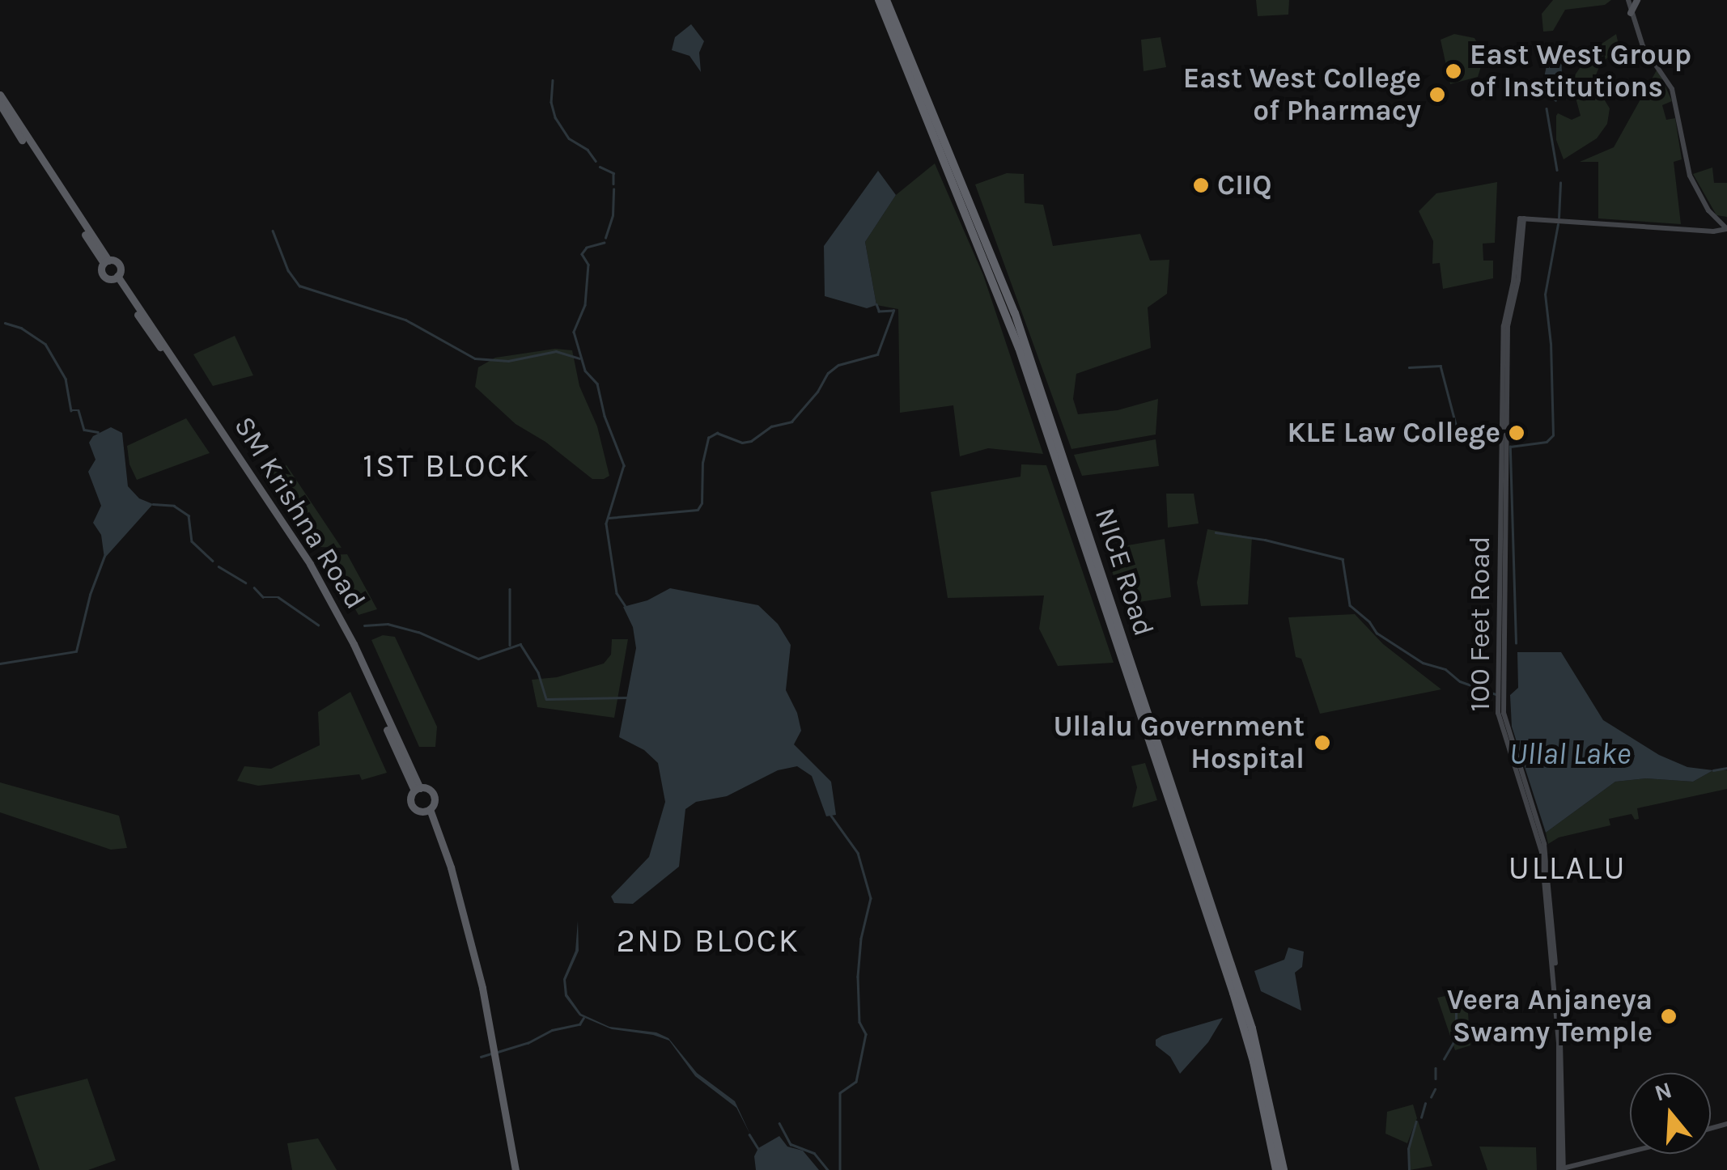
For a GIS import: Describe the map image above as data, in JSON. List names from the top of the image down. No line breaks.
{"streets":{"highway":["SM Krishna Road","NICE Road"],"main road":["100 Feet Road"]},"districts":["1ST BLOCK","ULLALU","2ND BLOCK"],"water":["Ullal Lake"],"places":["East West Group of Institutions","East West College of Pharmacy","CIIQ","KLE Law College","Ullalu Government Hospital","Veera Anjaneya Swamy Temple"],"north":"top"}
